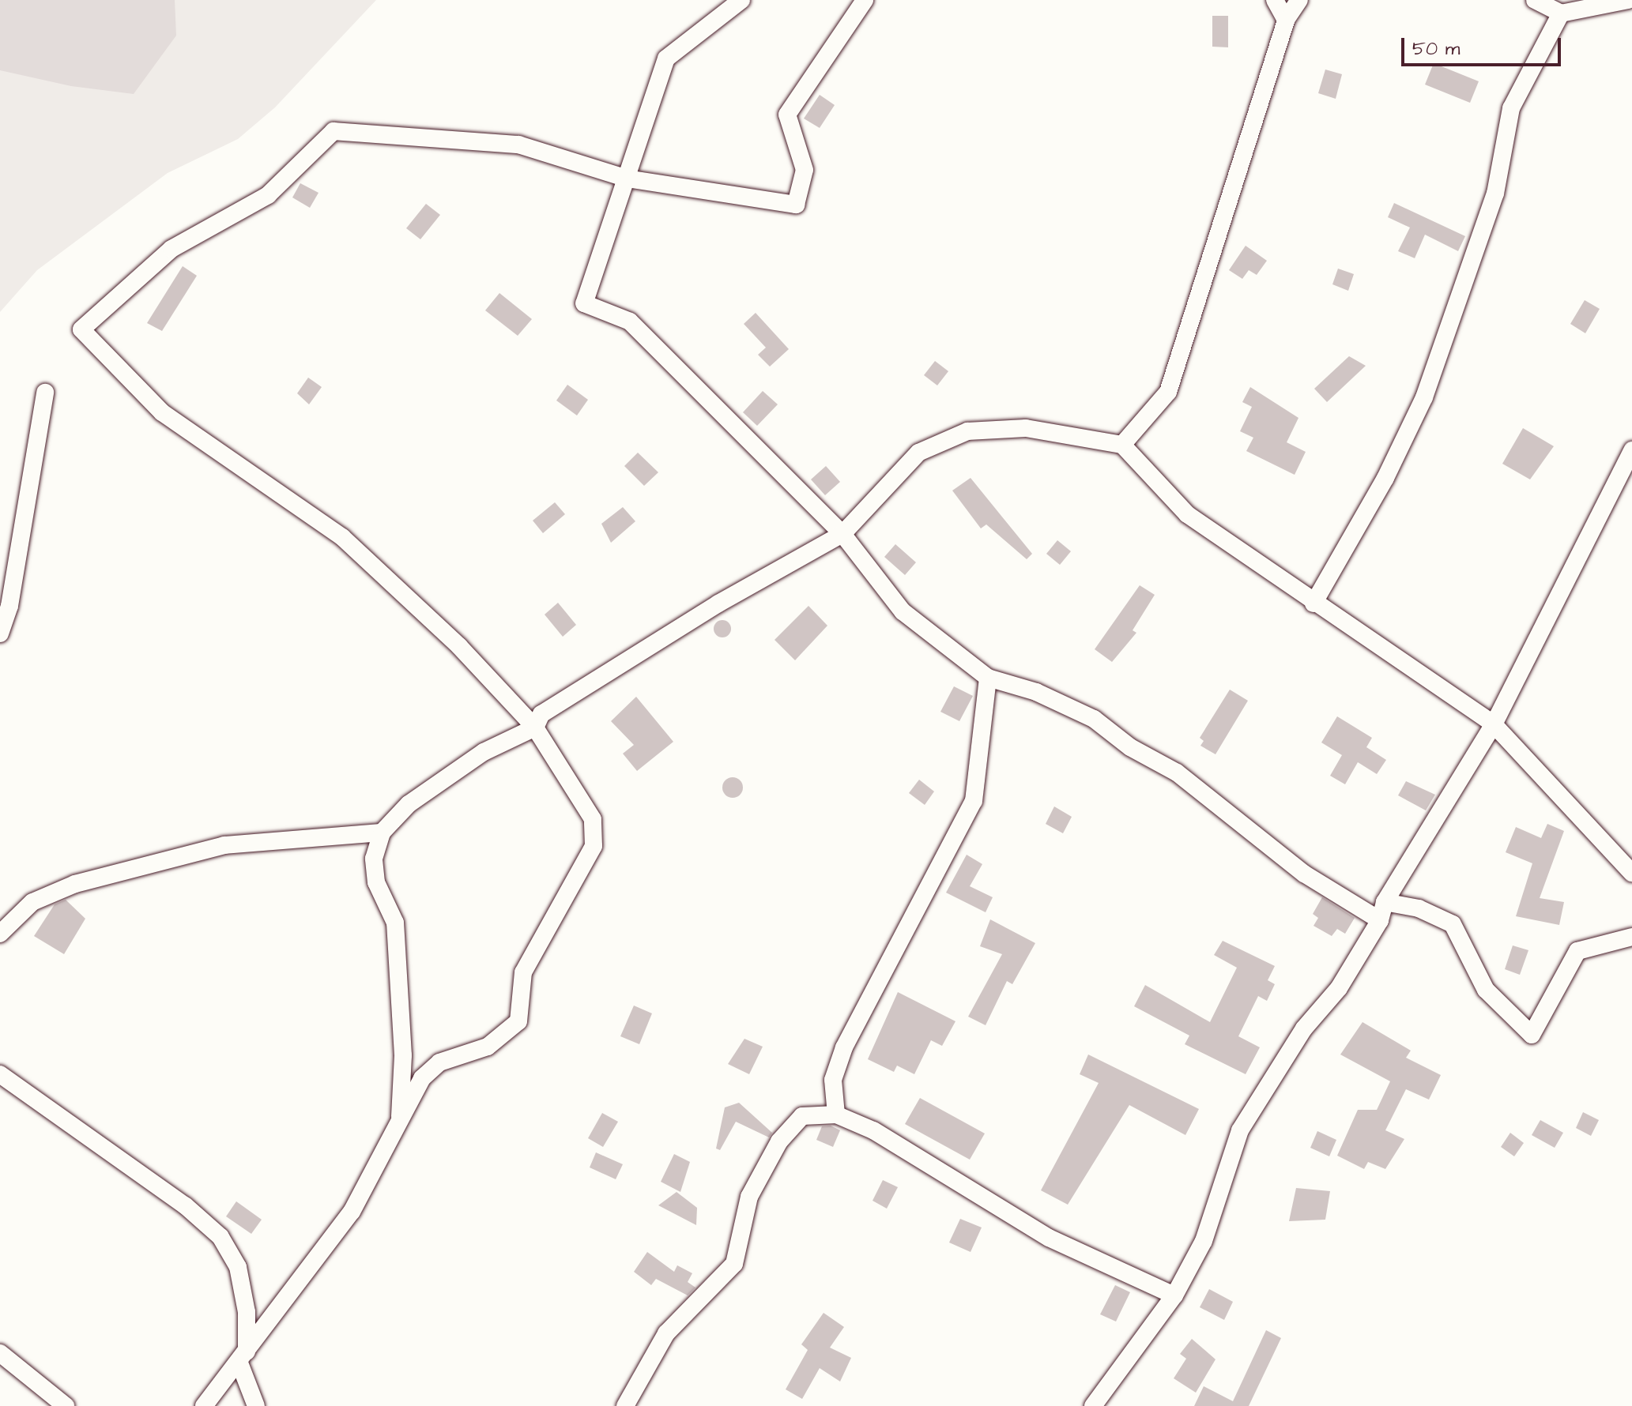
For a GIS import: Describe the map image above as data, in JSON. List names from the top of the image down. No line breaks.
{"scale_bar":"50 m"}
